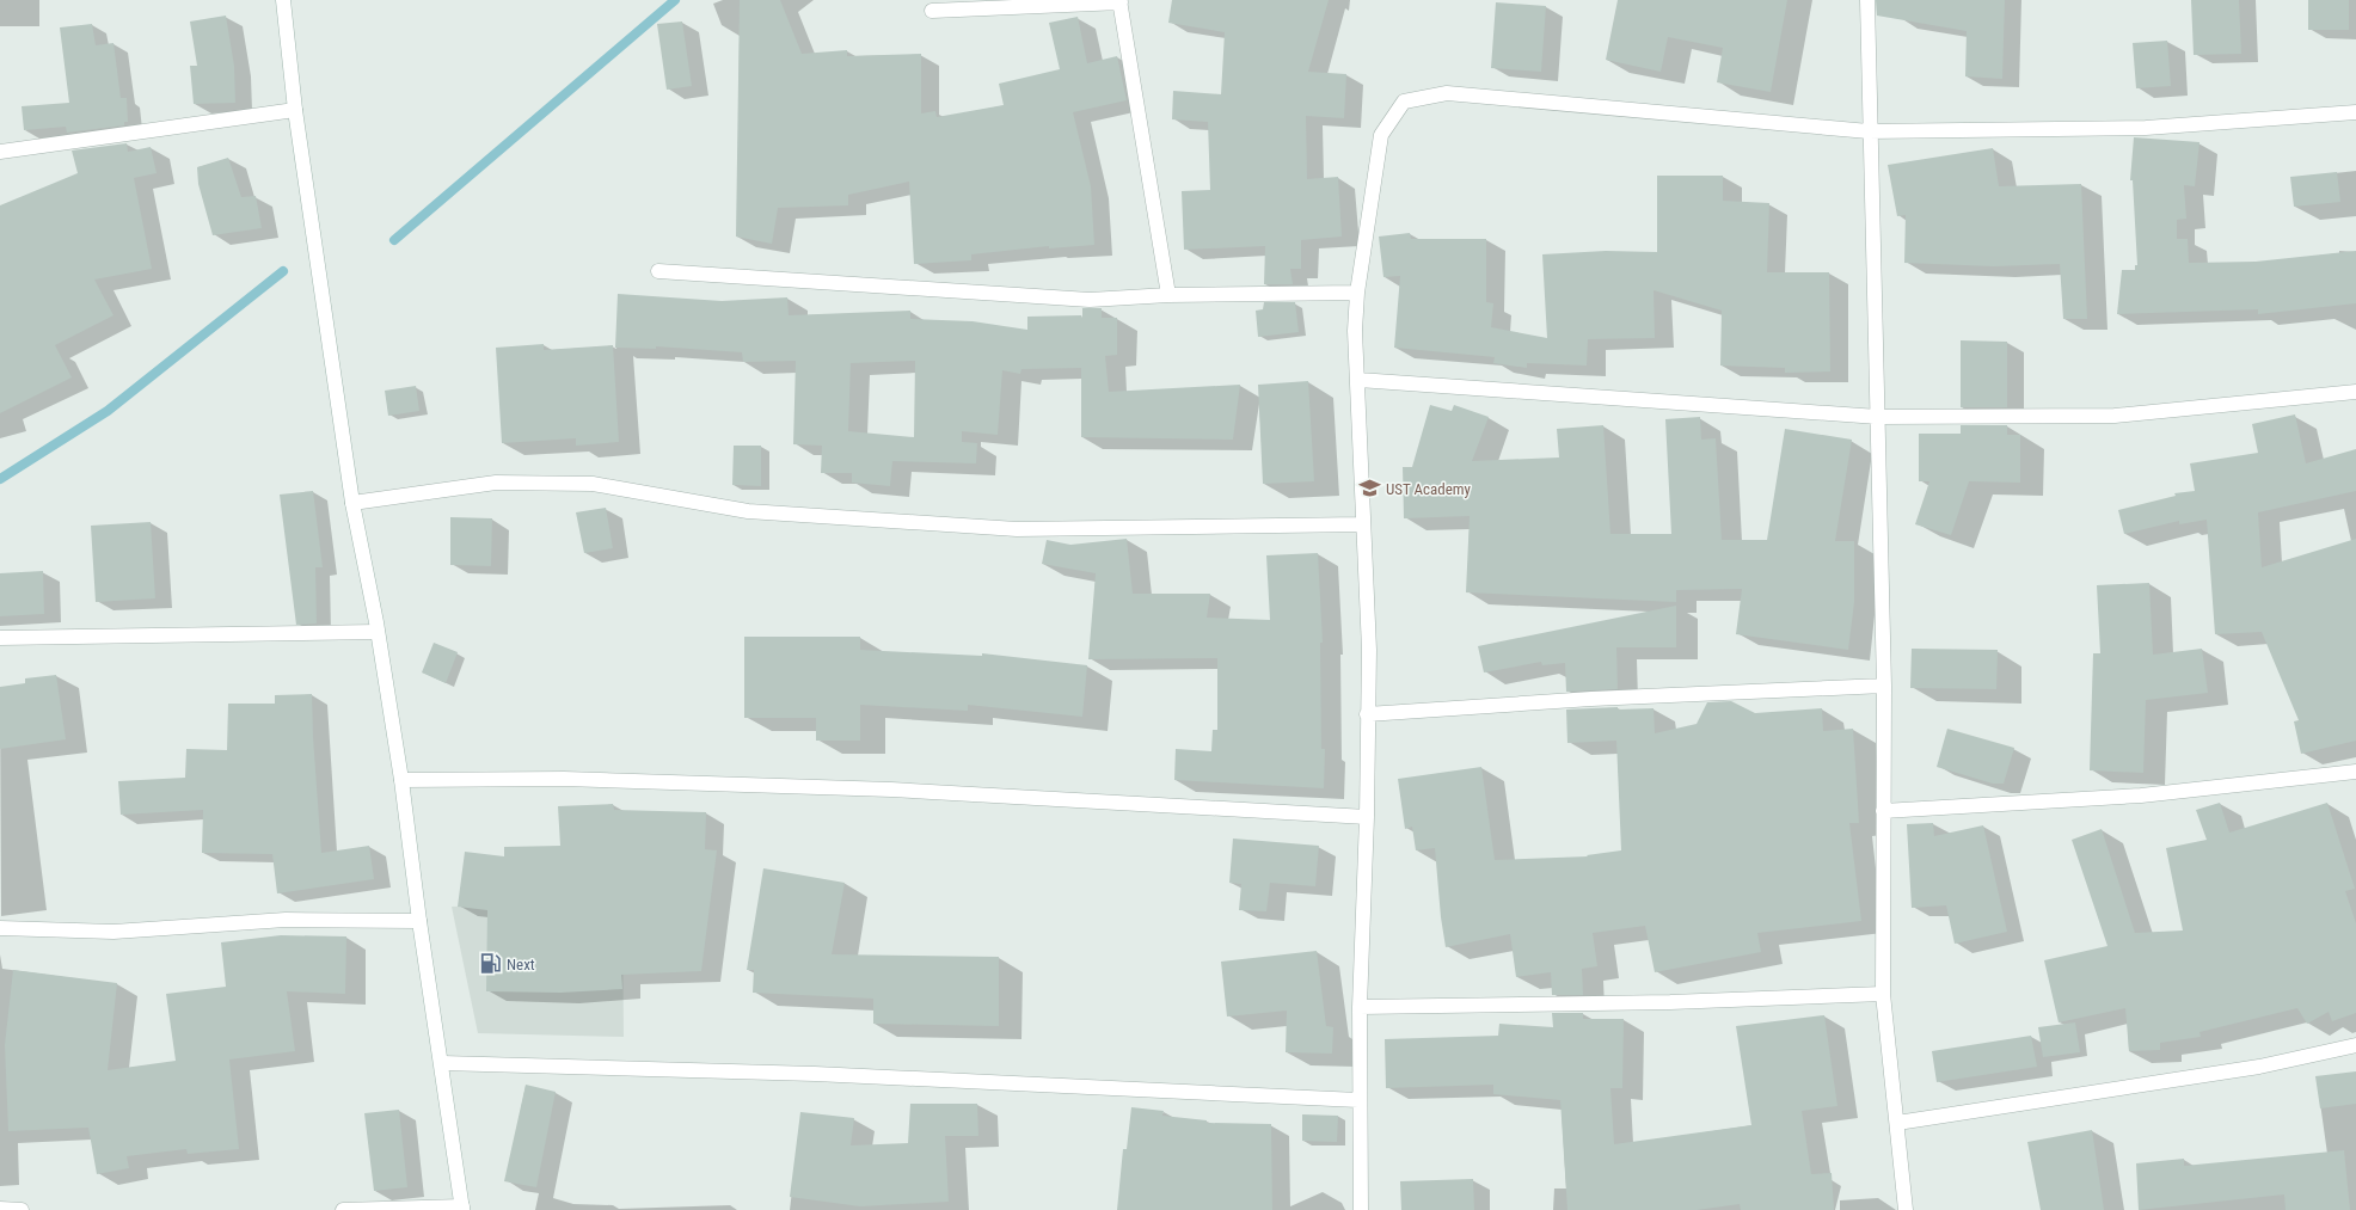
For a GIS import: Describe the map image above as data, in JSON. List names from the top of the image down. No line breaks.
{"places":{"school or university":["UST Academy"],"fuel station":["Next"]}}
